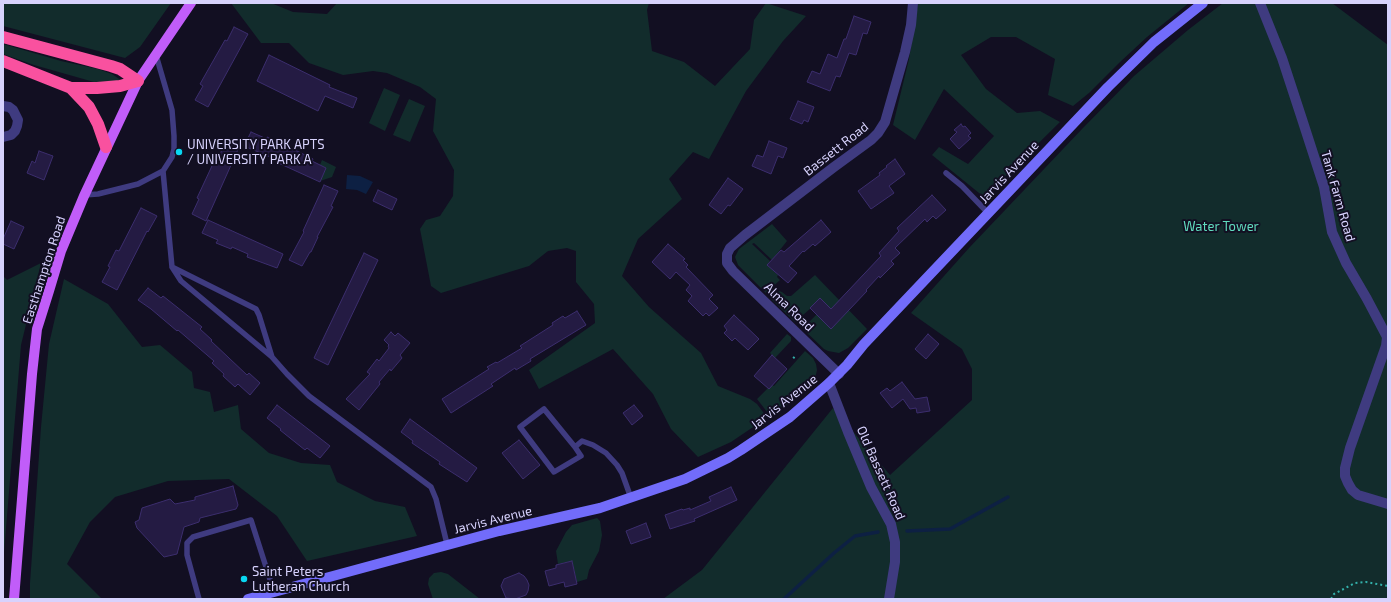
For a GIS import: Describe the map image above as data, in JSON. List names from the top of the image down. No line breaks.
{"streets":{"main road":["Easthampton Road"],"street":["Bassett Road","Jarvis Avenue","Tank Farm Road","Alma Road","Old Bassett Road"]},"crossings":[["Bassett Road","Alma Road"],["Jarvis Avenue","Alma Road"],["Jarvis Avenue","Old Bassett Road"]],"parks":["Water Tower"],"places":["UNIVERSITY PARK APTS / UNIVERSITY PARK A","Saint Peters Lutheran Church"]}
